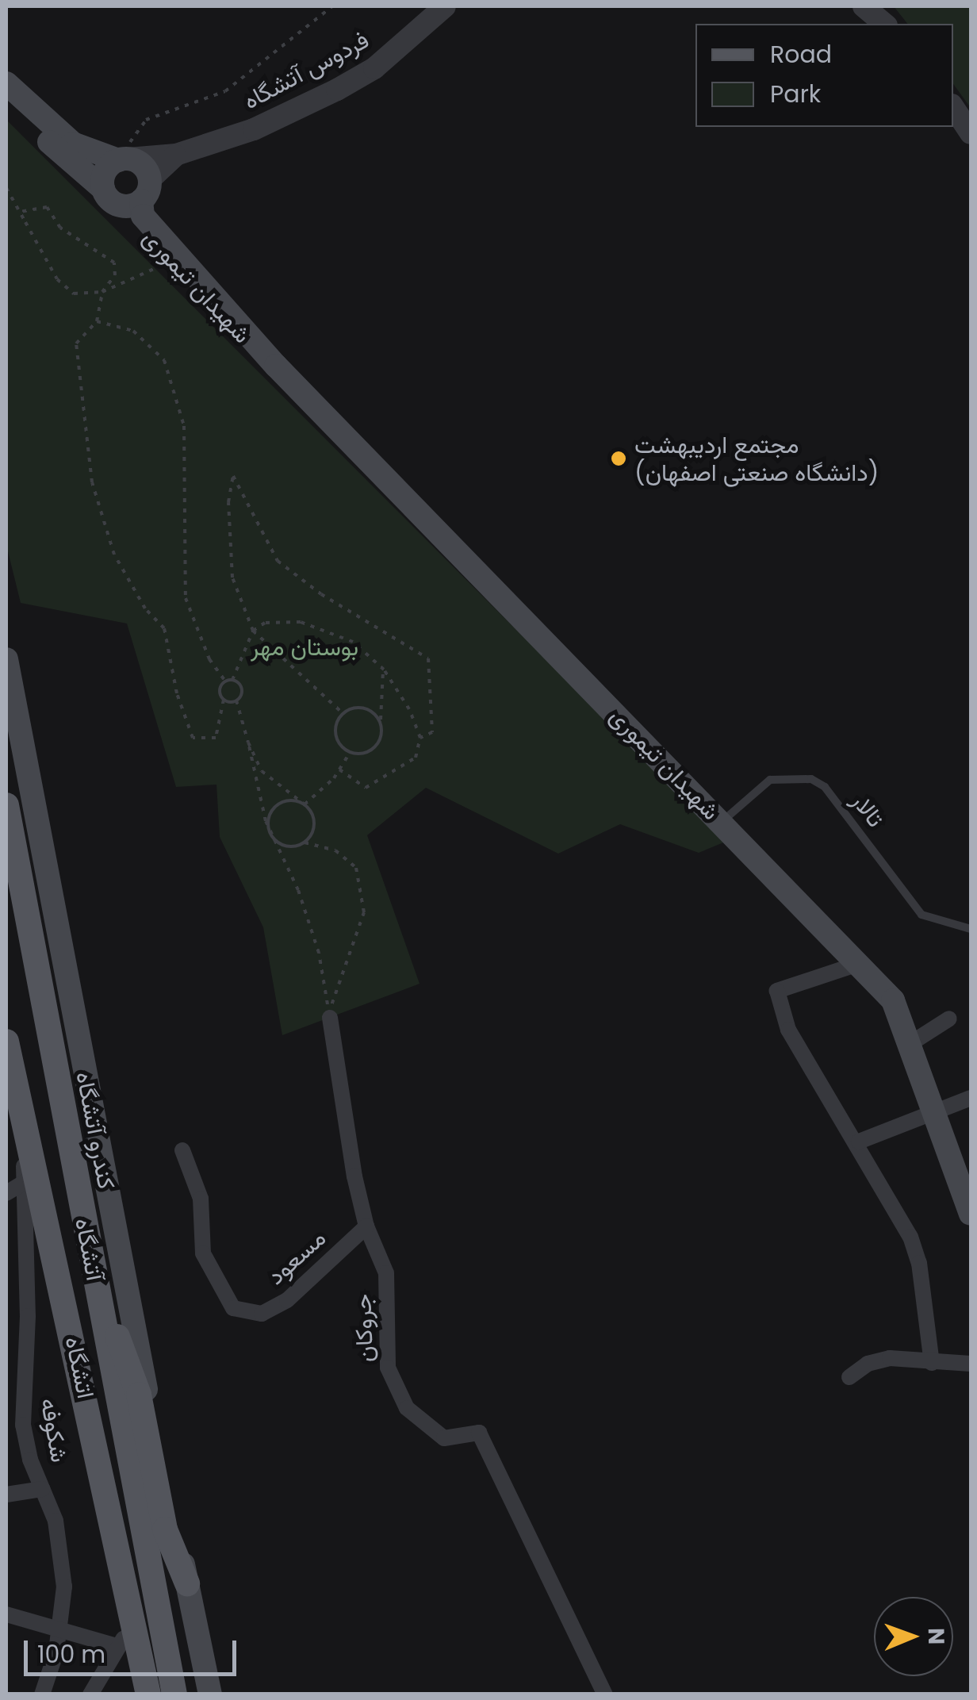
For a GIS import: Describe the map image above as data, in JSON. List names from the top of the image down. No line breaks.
{"streets":{"main road":["شهیدان تیموری","کندرو آتشگاه","آتشگاه","اتشگاه"],"street":["فردوس آتشگاه","مسعود","جروکان","شکوفه"],"lane":["تالار"]},"crossings":[["شهیدان تیموری","تالار"],["مسعود","جروکان"],["اتشگاه","شکوفه"]],"parks":["بوستان مهر"],"places":["مجتمع اردیبهشت (دانشگاه صنعتی اصفهان)"],"legend":["Road","Park"],"scale_bar":"100 m","north":"right"}
